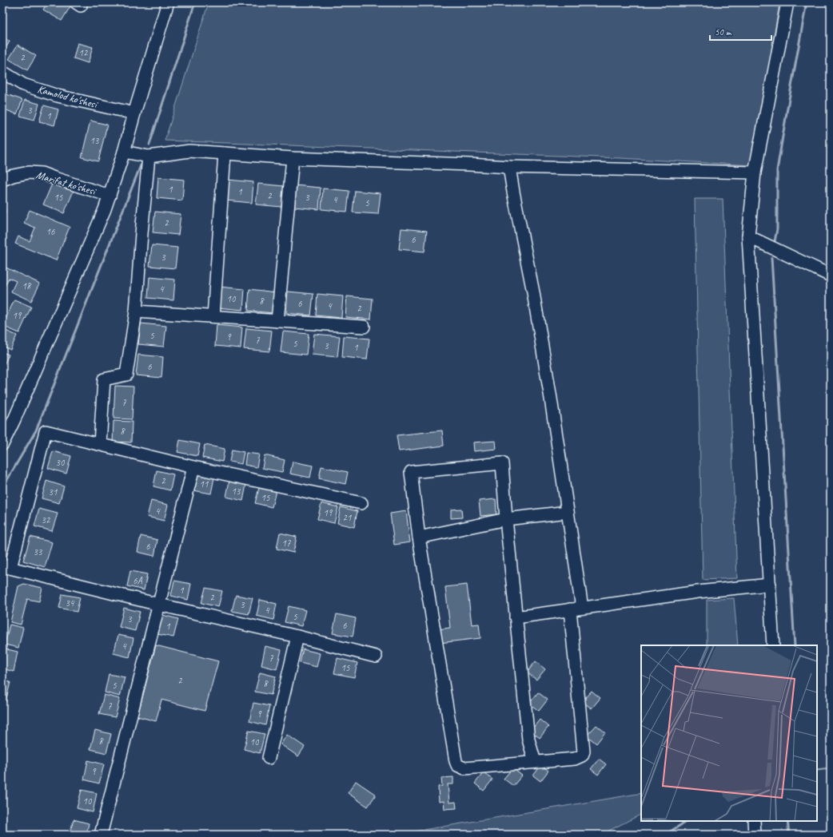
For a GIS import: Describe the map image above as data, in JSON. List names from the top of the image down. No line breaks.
{"streets":{"street":["Kamolod ko'shesi","Marifat ko'shesi"]},"house_numbers":["12","2","3","1","13","1","1","2","15","3","4","5","2","16","6","3","18","4","10","8","6","4","2","19","5","9","7","5","3","1","6","7","8","30","2","11","13","31","15","4","19","21","32","17","6","33","6A","1","2","34","3","4","5","3","6","1","4","7","15","2","8","5","7","9","8","10","9","10"],"scale_bar":"50 m"}
